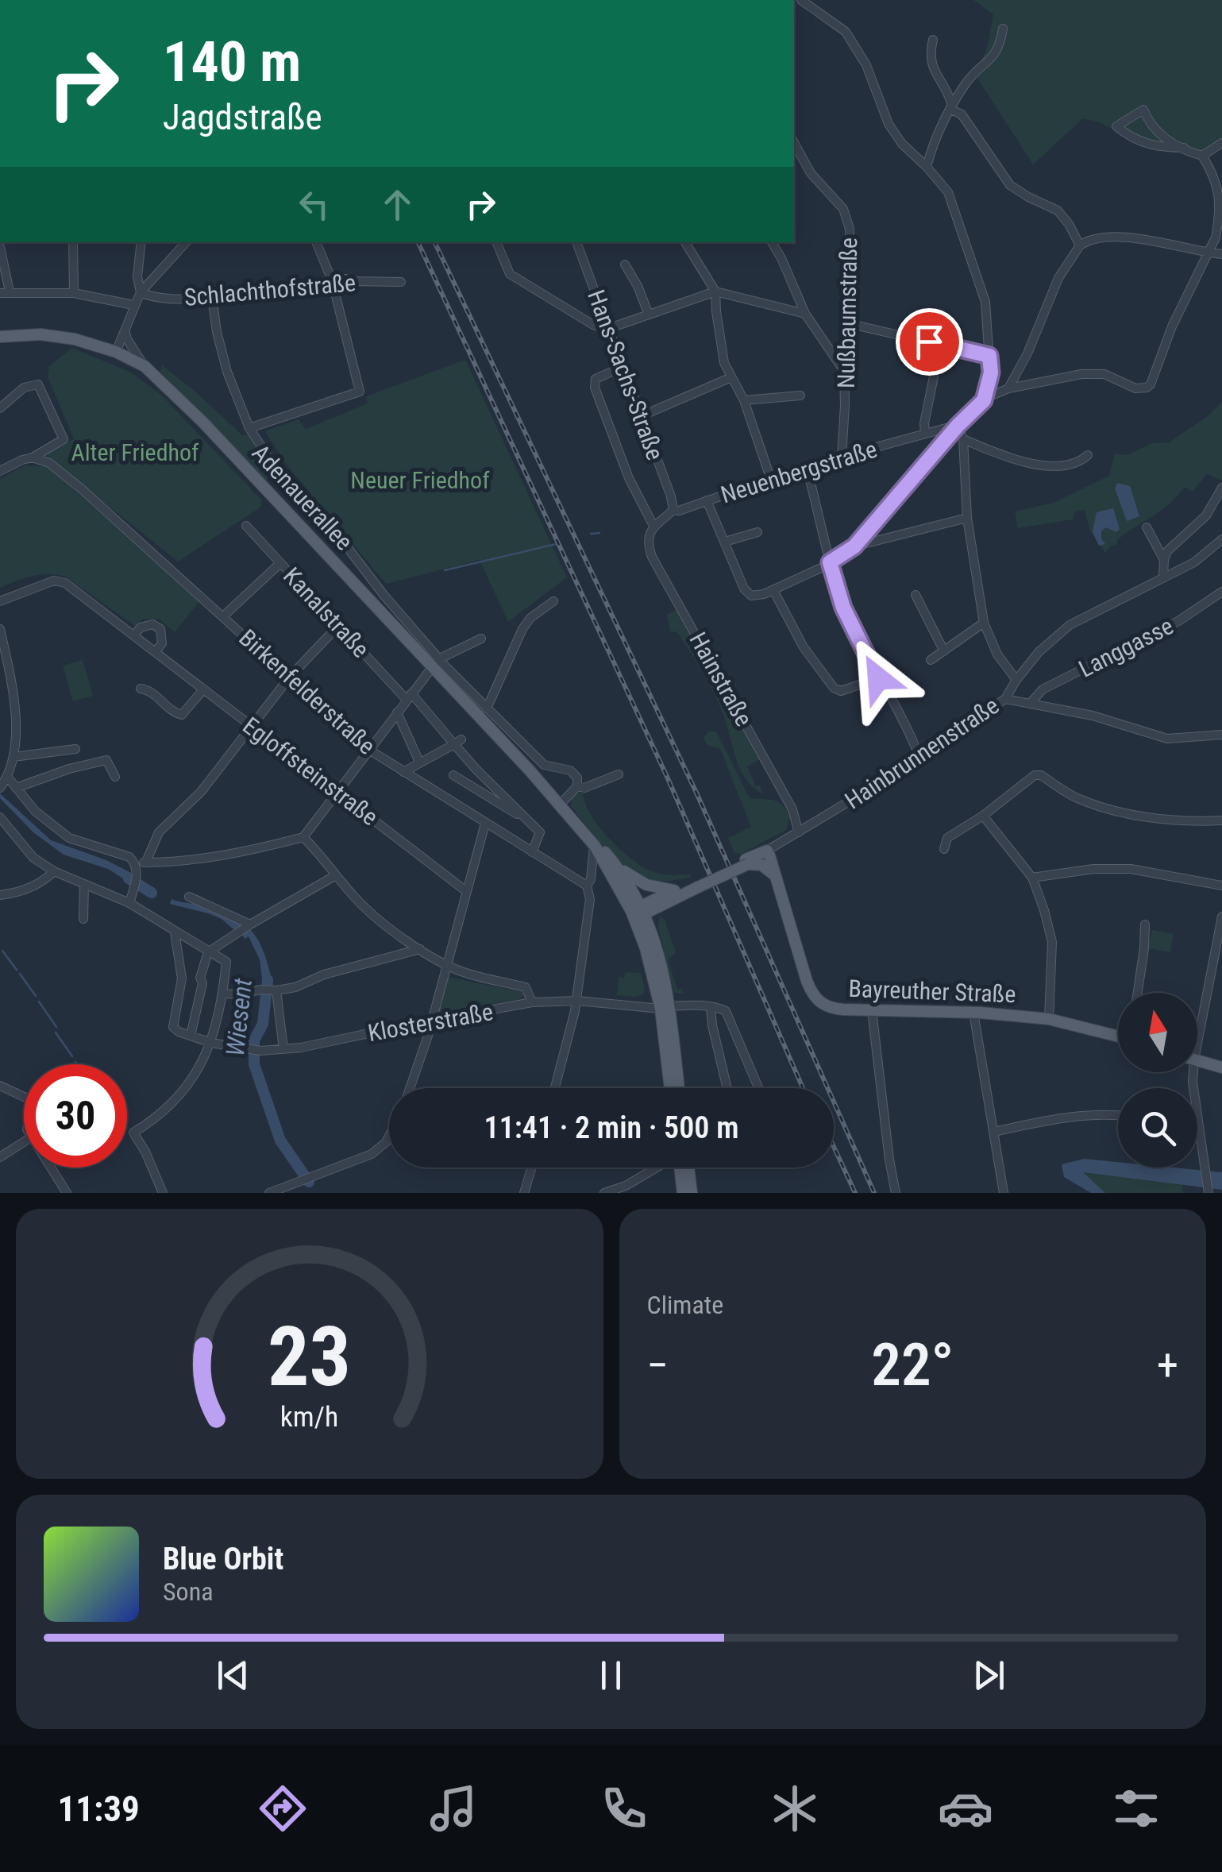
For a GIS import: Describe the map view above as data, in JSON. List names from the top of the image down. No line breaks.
{"streets":{"main road":["Adenauerallee","Bayreuther Straße"],"street":["Schlachthofstraße","Nußbaumstraße","Hans-Sachs-Straße","Neuenbergstraße","Kanalstraße","Langgasse","Hainstraße","Birkenfelderstraße","Hainbrunnenstraße","Egloffsteinstraße","Klosterstraße"]},"crossings":[["Nußbaumstraße","Neuenbergstraße"],["Hans-Sachs-Straße","Neuenbergstraße"],["Hans-Sachs-Straße","Hainstraße"],["Hainstraße","Hainbrunnenstraße"],["Hainbrunnenstraße","Bayreuther Straße"]],"water":["Wiesent"],"parks":["Alter Friedhof","Neuer Friedhof"],"north":"top","page":{"turn":["140 m","Jagdstraße"],"limit":"30","trip":"11:41 · 2 min · 500 m","tile":"Climate","heat":["−","22°","+"],"song":["Blue Orbit","Sona"],"tabs":"11:39","gauge":["23","km/h"]}}
